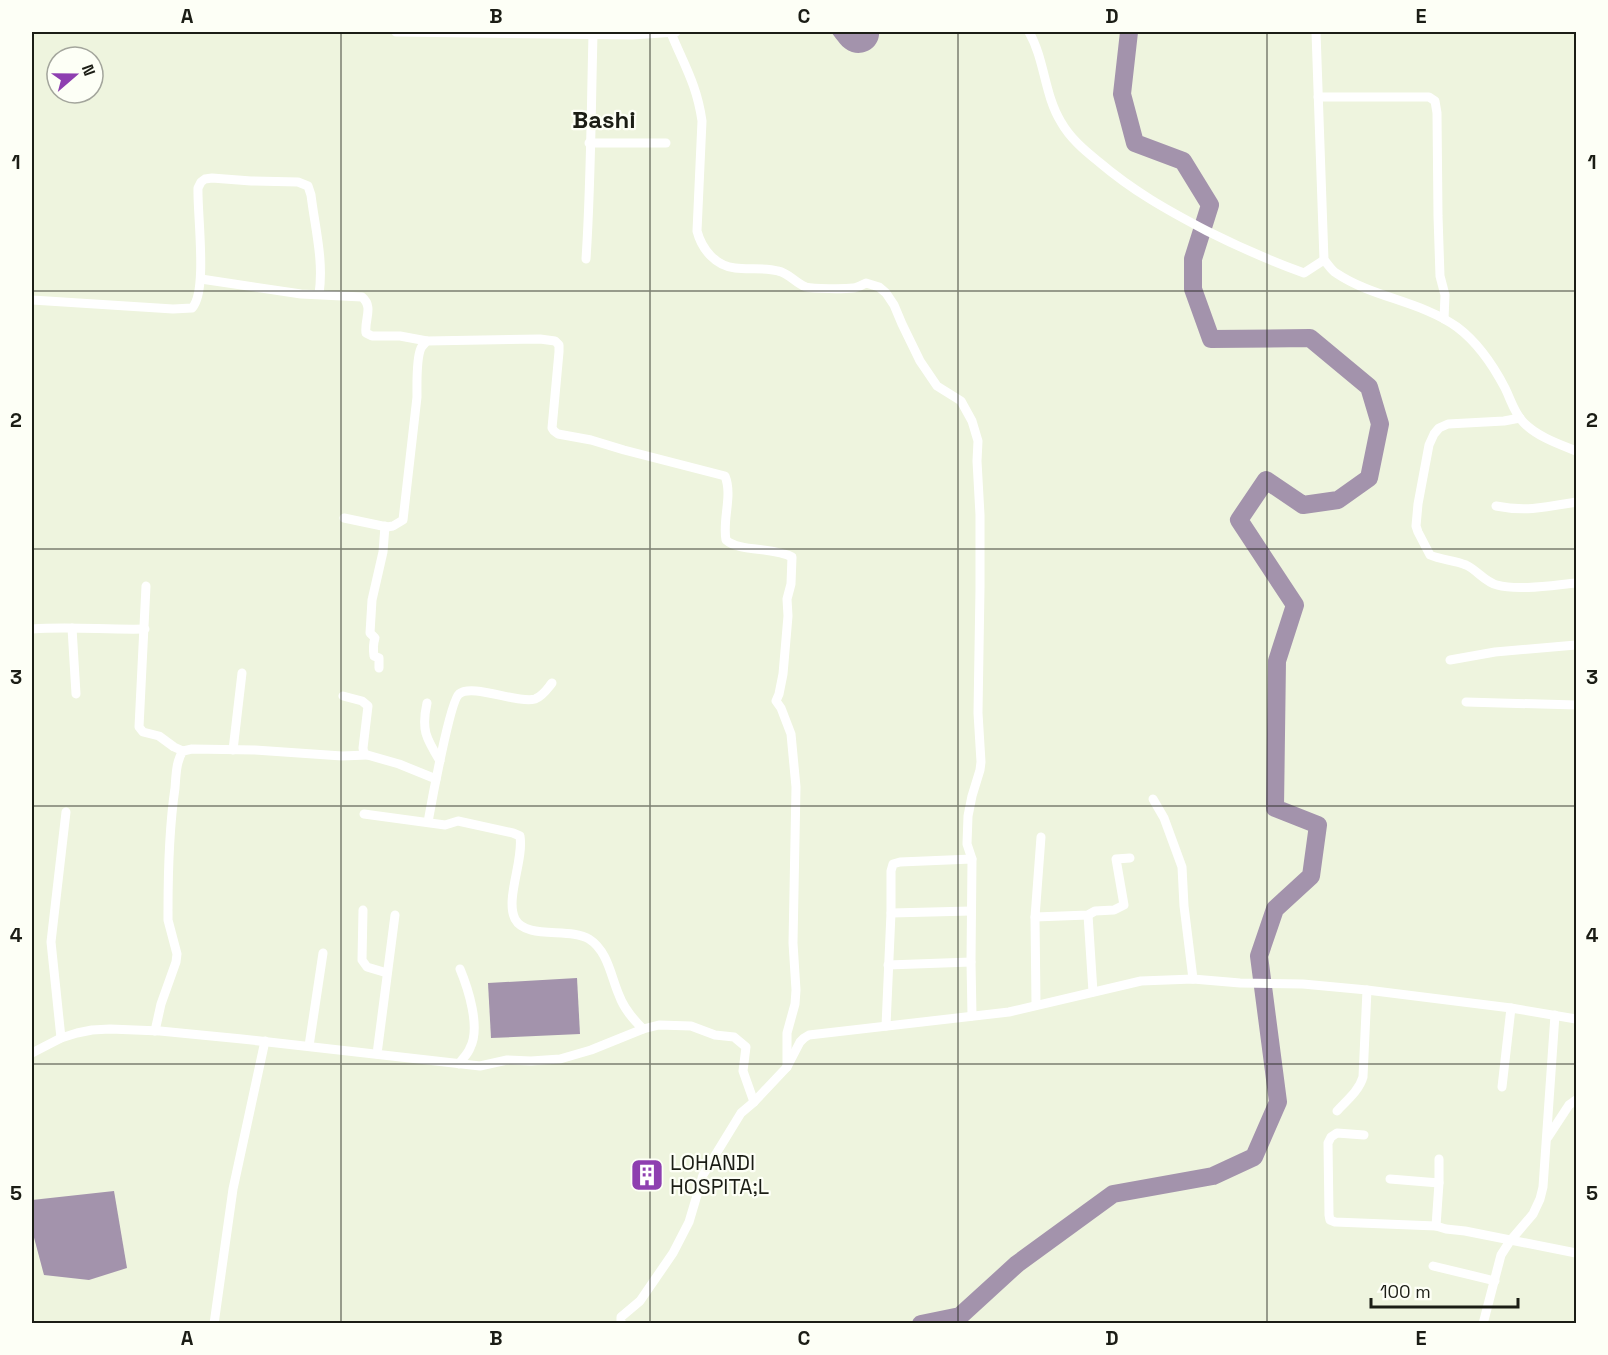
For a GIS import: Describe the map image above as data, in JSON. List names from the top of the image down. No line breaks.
{"districts":["Bashi"],"places":{"building":["LOHANDI HOSPITA;L"]},"scale_bar":"100 m","north":"right","grid":{"columns":["A","B","C","D","E"],"rows":["1","2","3","4","5"]}}
